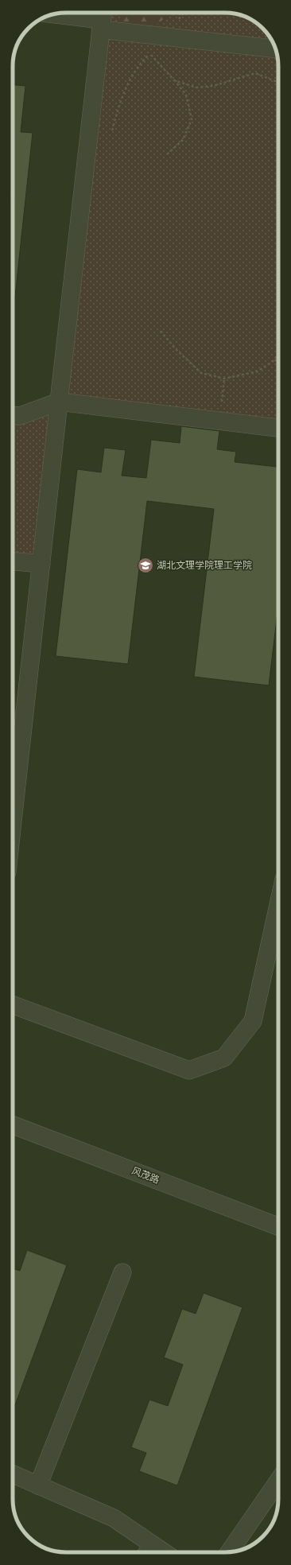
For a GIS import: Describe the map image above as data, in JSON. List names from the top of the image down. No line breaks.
{"streets":{"street":["风茂路"]},"places":{"school or university":["湖北文理学院理工学院"]}}
